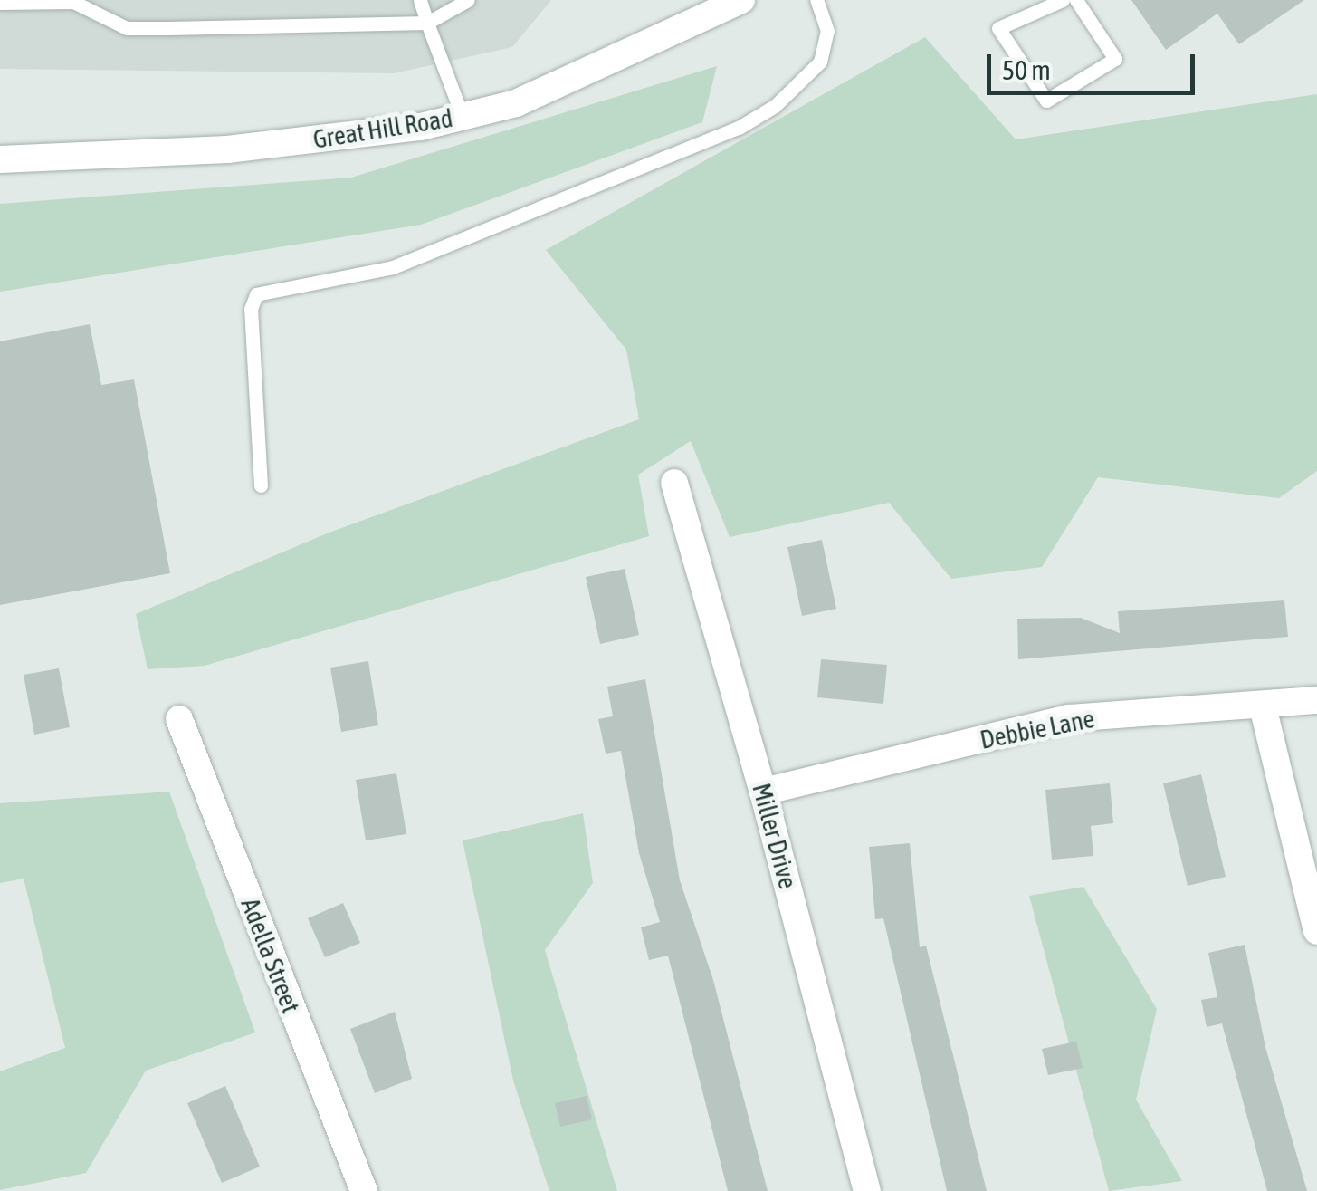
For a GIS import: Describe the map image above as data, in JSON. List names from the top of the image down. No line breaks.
{"streets":{"street":["Great Hill Road","Debbie Lane","Miller Drive","Adella Street"]},"crossings":[["Debbie Lane","Miller Drive"]],"scale_bar":"50 m"}
